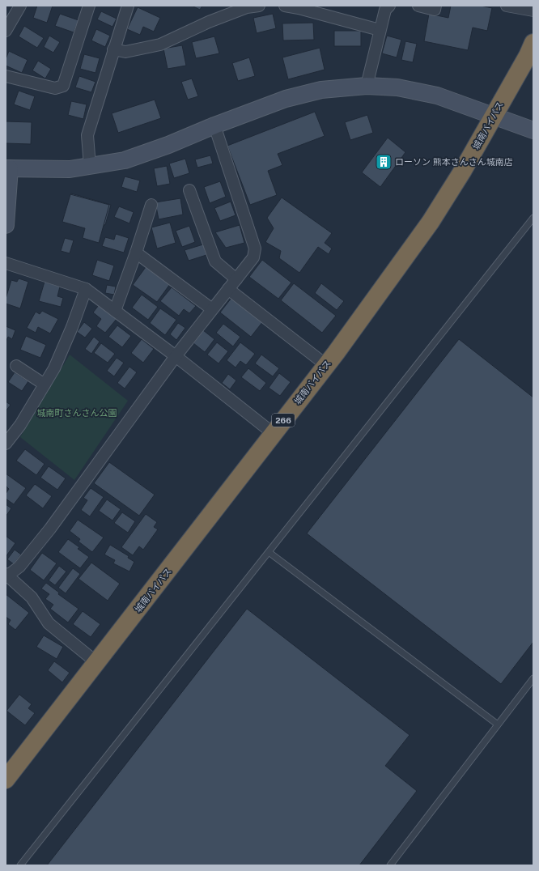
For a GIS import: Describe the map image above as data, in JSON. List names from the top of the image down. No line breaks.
{"streets":{"highway":["城南バイパス","266"]},"parks":["城南町さんさん公園"],"places":{"building":["ローソン 熊本さんさん城南店"]}}
